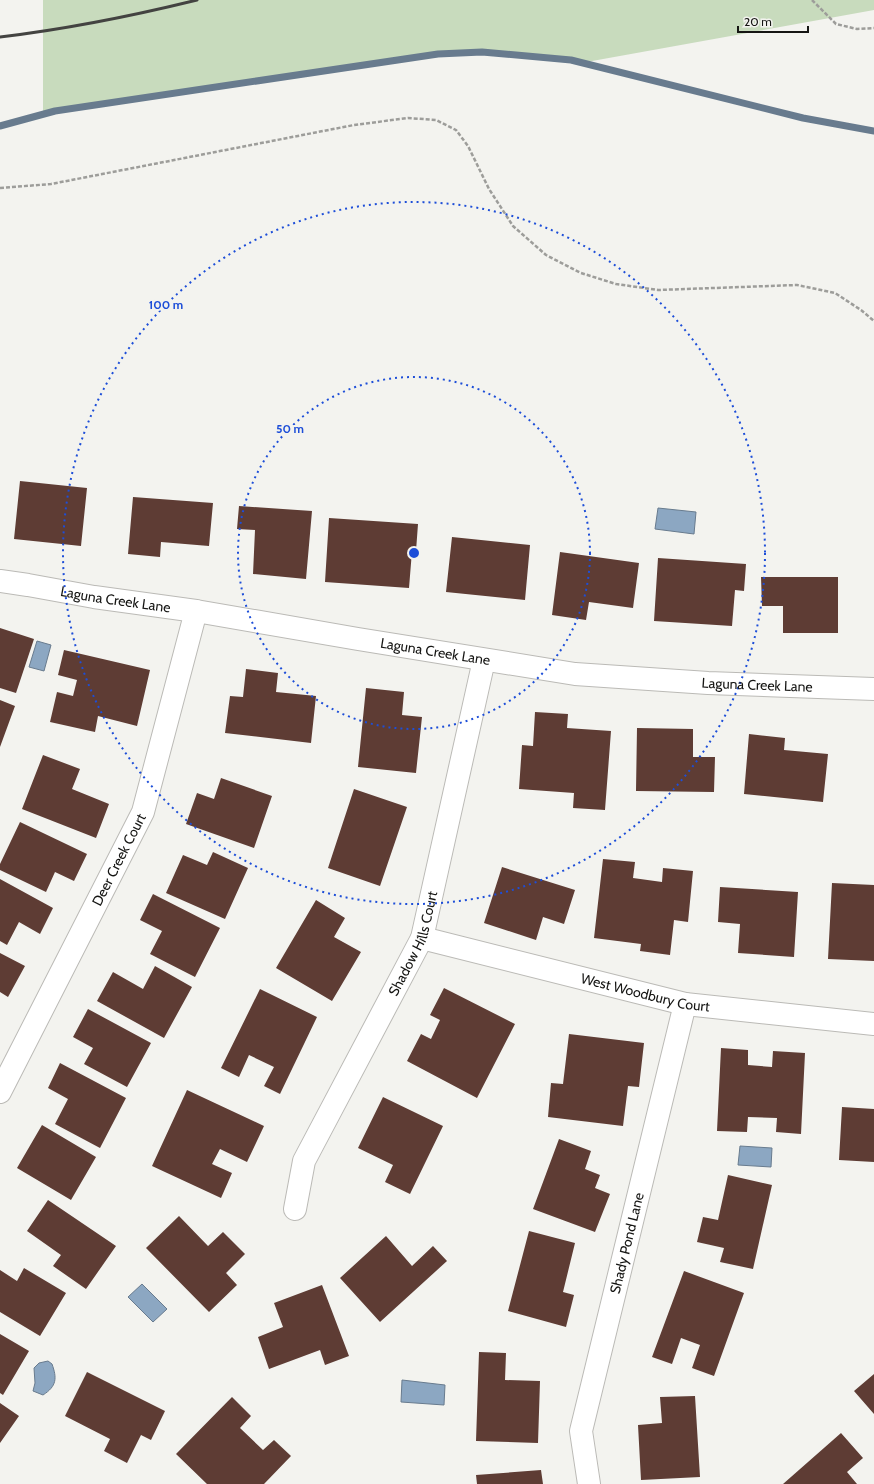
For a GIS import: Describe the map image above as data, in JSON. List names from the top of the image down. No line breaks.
{"streets":{"street":["Laguna Creek Lane","Deer Creek Court","Shadow Hills Court","West Woodbury Court","Shady Pond Lane"]},"crossings":[["Laguna Creek Lane","Deer Creek Court"],["Laguna Creek Lane","Shadow Hills Court"],["Shadow Hills Court","West Woodbury Court"],["West Woodbury Court","Shady Pond Lane"]],"scale_bar":"20 m","rings":["100 m","50 m"]}
